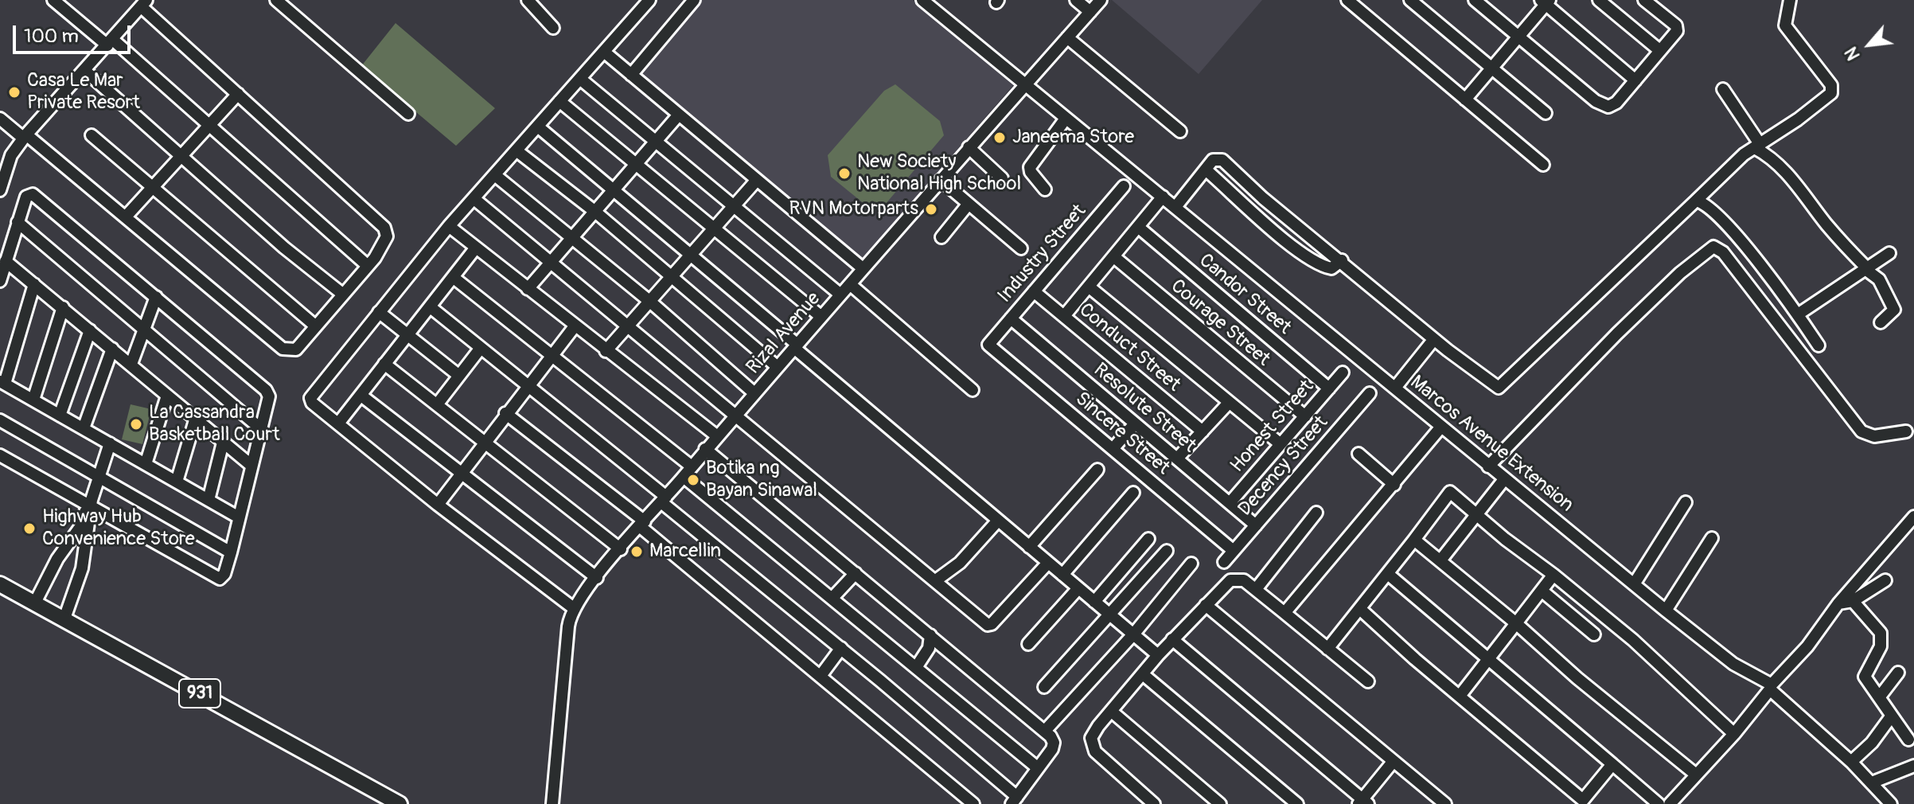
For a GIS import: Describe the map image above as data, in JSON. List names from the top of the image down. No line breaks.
{"streets":{"main road":["931"],"street":["Industry Street","Candor Street","Courage Street","Rizal Avenue","Conduct Street","Resolute Street","Honest Street","Sincere Street","Marcos Avenue Extension","Decency Street"]},"crossings":[["Industry Street","Conduct Street"],["Industry Street","Resolute Street"],["Industry Street","Sincere Street"],["Candor Street","Honest Street"],["Courage Street","Honest Street"],["Rizal Avenue","Marcos Avenue Extension"],["Resolute Street","Honest Street"],["Resolute Street","Decency Street"],["Sincere Street","Decency Street"]],"places":["Casa Le Mar Private Resort","Janeema Store","New Society National High School","RVN Motorparts","La Cassandra Basketball Court","Botika ng Bayan Sinawal","Highway Hub Convenience Store","Marcellin"],"scale_bar":"100 m","north":"bottom left"}
